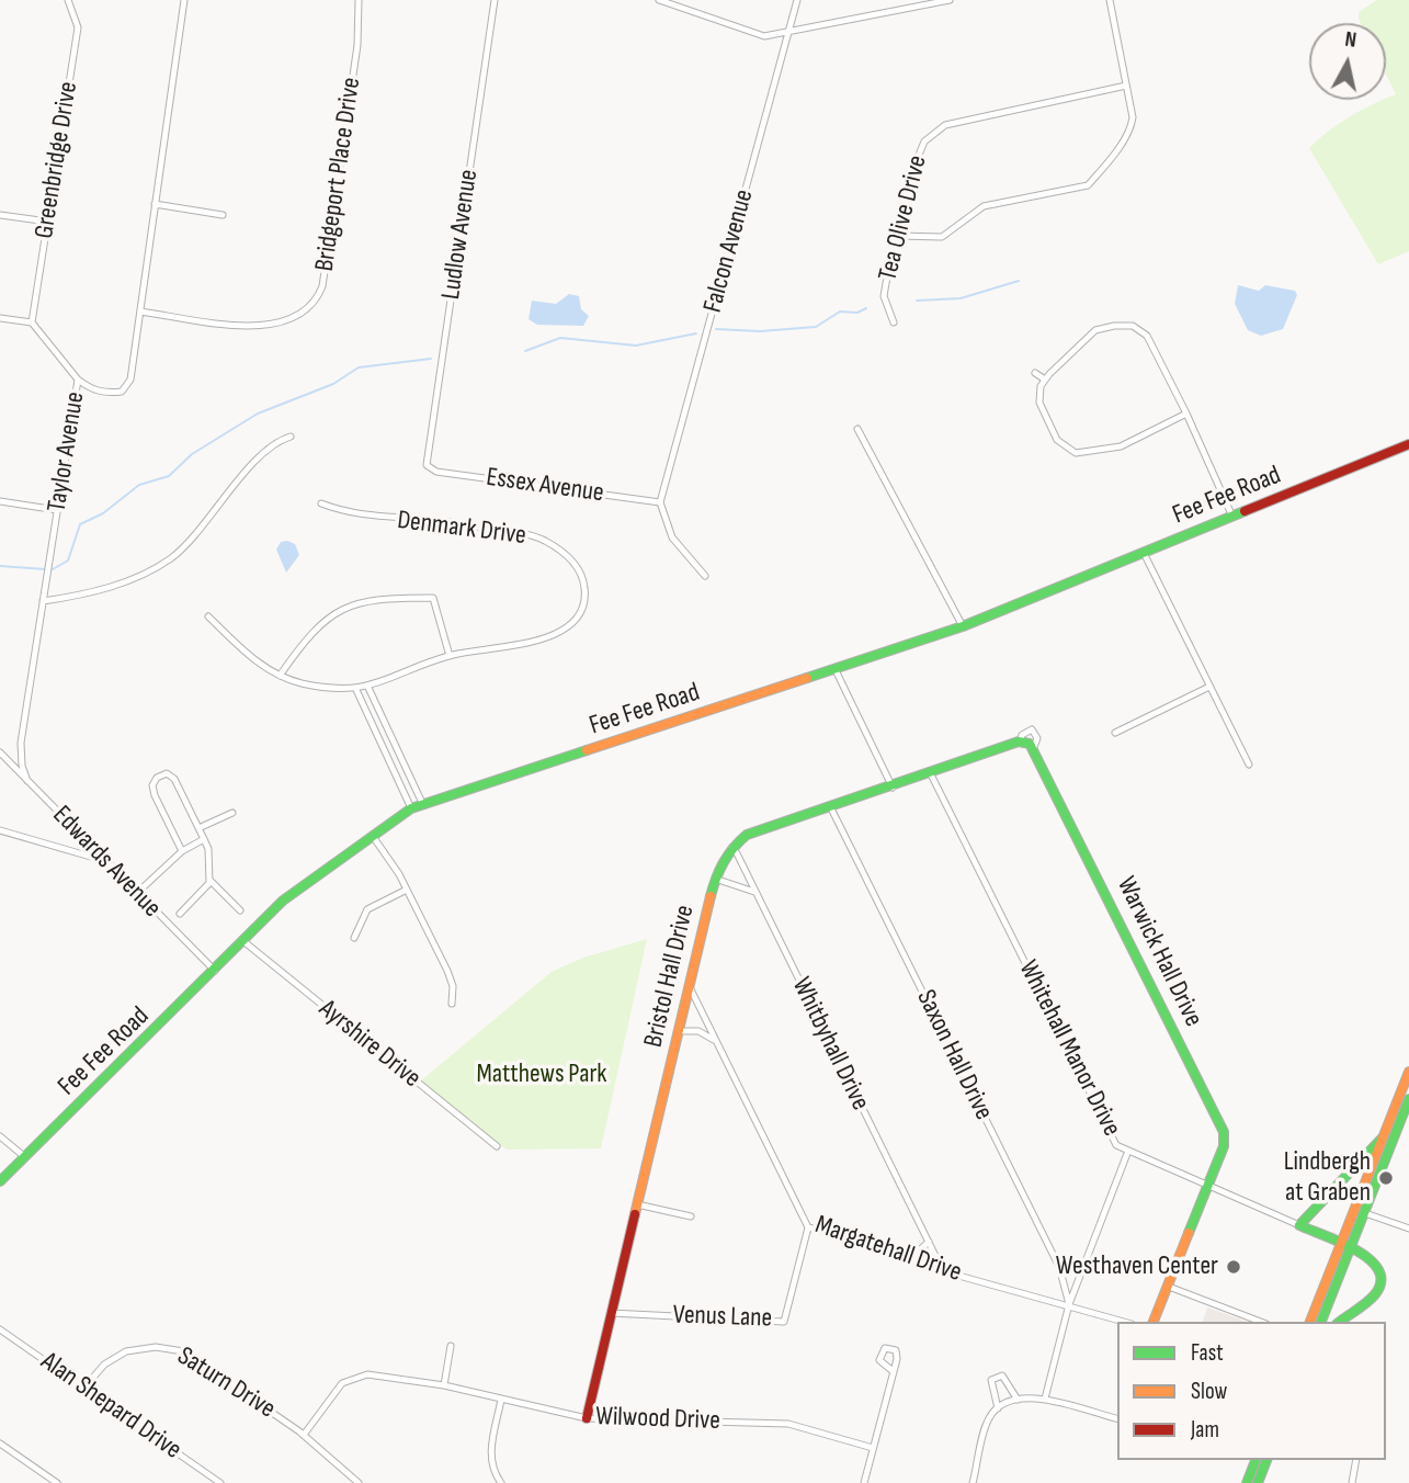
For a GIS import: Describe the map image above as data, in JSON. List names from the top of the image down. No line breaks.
{"streets":{"main road":["Fee Fee Road","Warwick Hall Drive","Bristol Hall Drive"],"street":["Greenbridge Drive","Bridgeport Place Drive","Tea Olive Drive","Ludlow Avenue","Falcon Avenue","Taylor Avenue","Essex Avenue","Denmark Drive","Edwards Avenue","Ayrshire Drive","Whitbyhall Drive","Whitehall Manor Drive","Saxon Hall Drive","Margatehall Drive","Venus Lane","Saturn Drive","Alan Shepard Drive","Wilwood Drive"]},"crossings":[["Bridgeport Place Drive","Taylor Avenue"],["Ludlow Avenue","Essex Avenue"],["Falcon Avenue","Essex Avenue"],["Taylor Avenue","Edwards Avenue"],["Fee Fee Road","Edwards Avenue"],["Fee Fee Road","Ayrshire Drive"],["Warwick Hall Drive","Whitehall Manor Drive"],["Bristol Hall Drive","Whitbyhall Drive"],["Bristol Hall Drive","Margatehall Drive"],["Bristol Hall Drive","Venus Lane"],["Bristol Hall Drive","Wilwood Drive"],["Whitbyhall Drive","Margatehall Drive"],["Saxon Hall Drive","Margatehall Drive"],["Margatehall Drive","Venus Lane"],["Saturn Drive","Alan Shepard Drive"],["Saturn Drive","Wilwood Drive"]],"parks":["Matthews Park"],"places":["Lindbergh at Graben","Westhaven Center"],"legend":["Fast","Slow","Jam"],"north":"top"}
